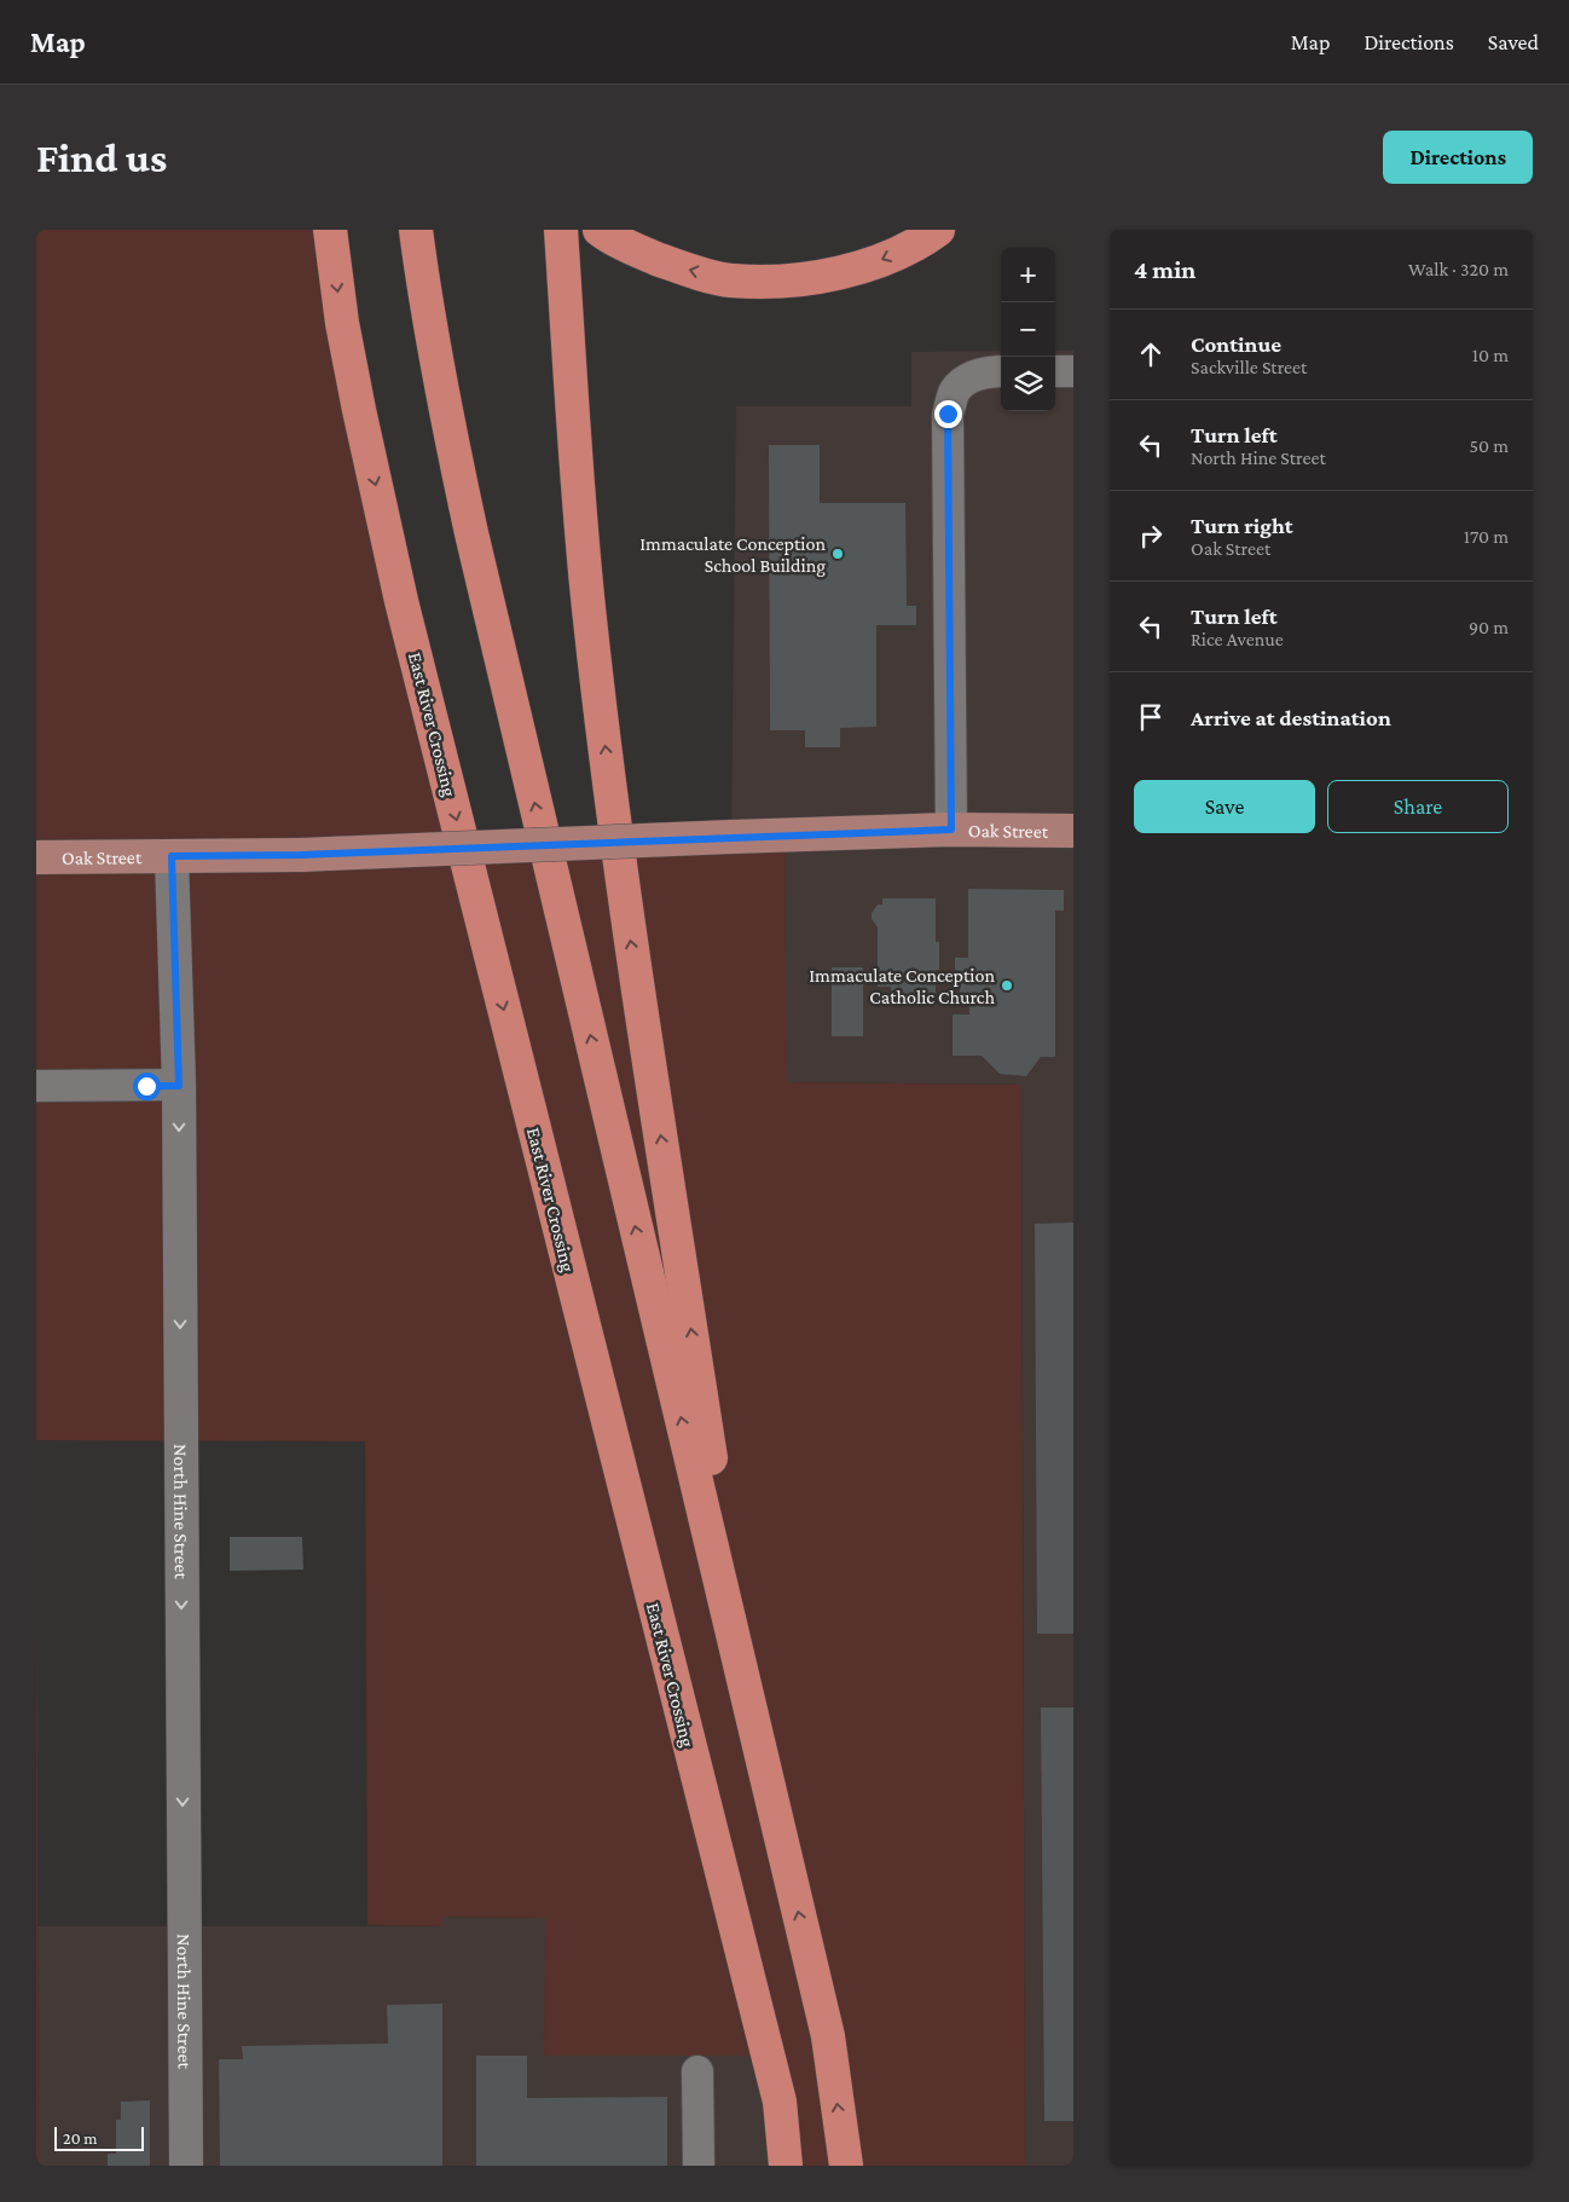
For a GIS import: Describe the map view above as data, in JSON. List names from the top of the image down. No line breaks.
{"streets":{"highway":["East River Crossing"],"main road":["Oak Street","North Hine Street"]},"crossings":[["Oak Street","North Hine Street"]],"one_way":["North Hine Street"],"places":["Immaculate Conception School Building","Immaculate Conception Catholic Church"],"scale_bar":"20 m","page":{"header":"Map","nav":["Map","Directions","Saved"],"buttons":["Directions",["Save","Share"]],"title":"Find us","heading":["4 min","Walk · 320 m"],"map_buttons":["+","−"],"list":[["Continue","Sackville Street","10 m"],["Turn left","North Hine Street","50 m"],["Turn right","Oak Street","170 m"],["Turn left","Rice Avenue","90 m"],"Arrive at destination"],"scale":"20 m"}}
